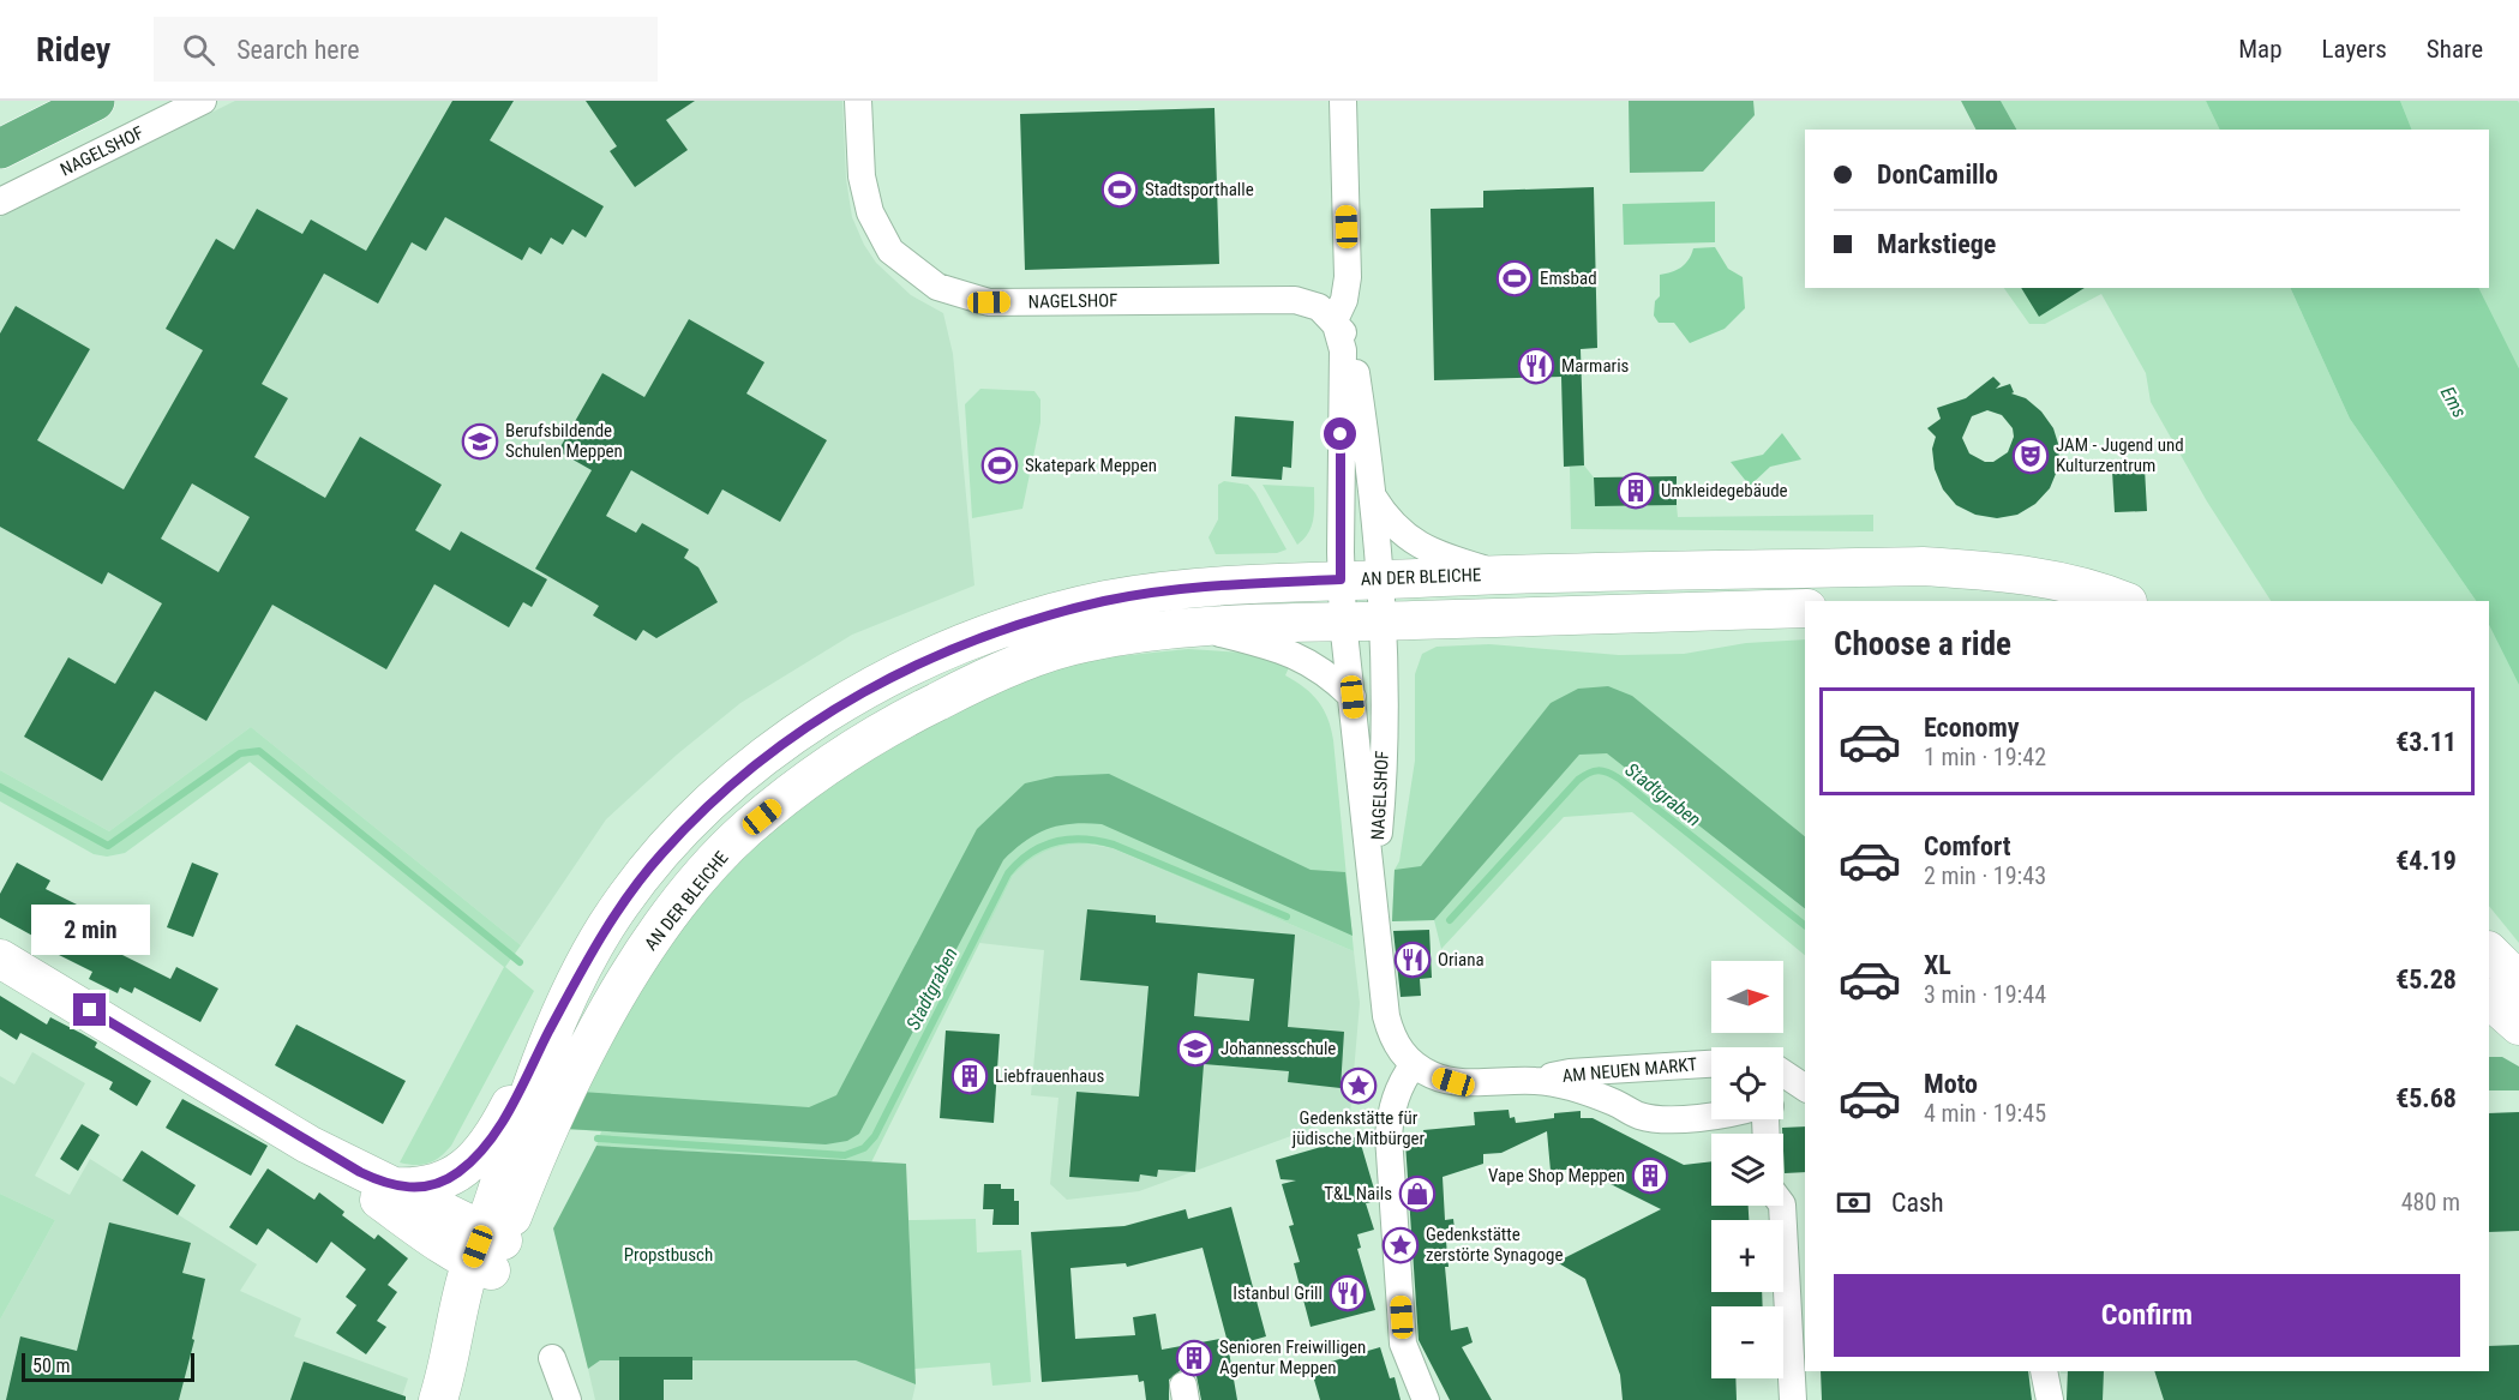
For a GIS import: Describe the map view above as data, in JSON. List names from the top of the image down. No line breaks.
{"streets":{"street":["NAGELSHOF","AN DER BLEICHE","AM NEUEN MARKT"]},"crossings":[["NAGELSHOF","AN DER BLEICHE"],["NAGELSHOF","AM NEUEN MARKT"]],"water":["Ems","Stadtgraben"],"parks":["Propstbusch"],"places":{"sports":["Stadtsporthalle","Emsbad","Skatepark Meppen"],"restaurant":["Marmaris","Oriana","Istanbul Grill"],"school or university":["Berufsbildende Schulen Meppen","Johannesschule"],"theatre":["JAM - Jugend und Kulturzentrum"],"building":["Umkleidegebäude","Liebfrauenhaus","Vape Shop Meppen","Senioren Freiwilligen Agentur Meppen"],"place":["Gedenkstätte für jüdische Mitbürger","Gedenkstätte zerstörte Synagoge"],"shop":["T&L Nails"]},"scale_bar":"50 m","north":"right","page":{"header":"Ridey","search":"Search here","nav":["Map","Layers","Share"],"banner":["DonCamillo","Markstiege"],"heading":"Choose a ride","list":[{"name":"Economy","note":"1 min · 19:42","value":"€3.11"},{"name":"Comfort","note":"2 min · 19:43","value":"€4.19"},{"name":"XL","note":"3 min · 19:44","value":"€5.28"},{"name":"Moto","note":"4 min · 19:45","value":"€5.68"}],"bubble":"2 min","map_buttons":["+","−"],"pay":["Cash","480 m"],"buttons":"Confirm","scale":"50 m"}}
